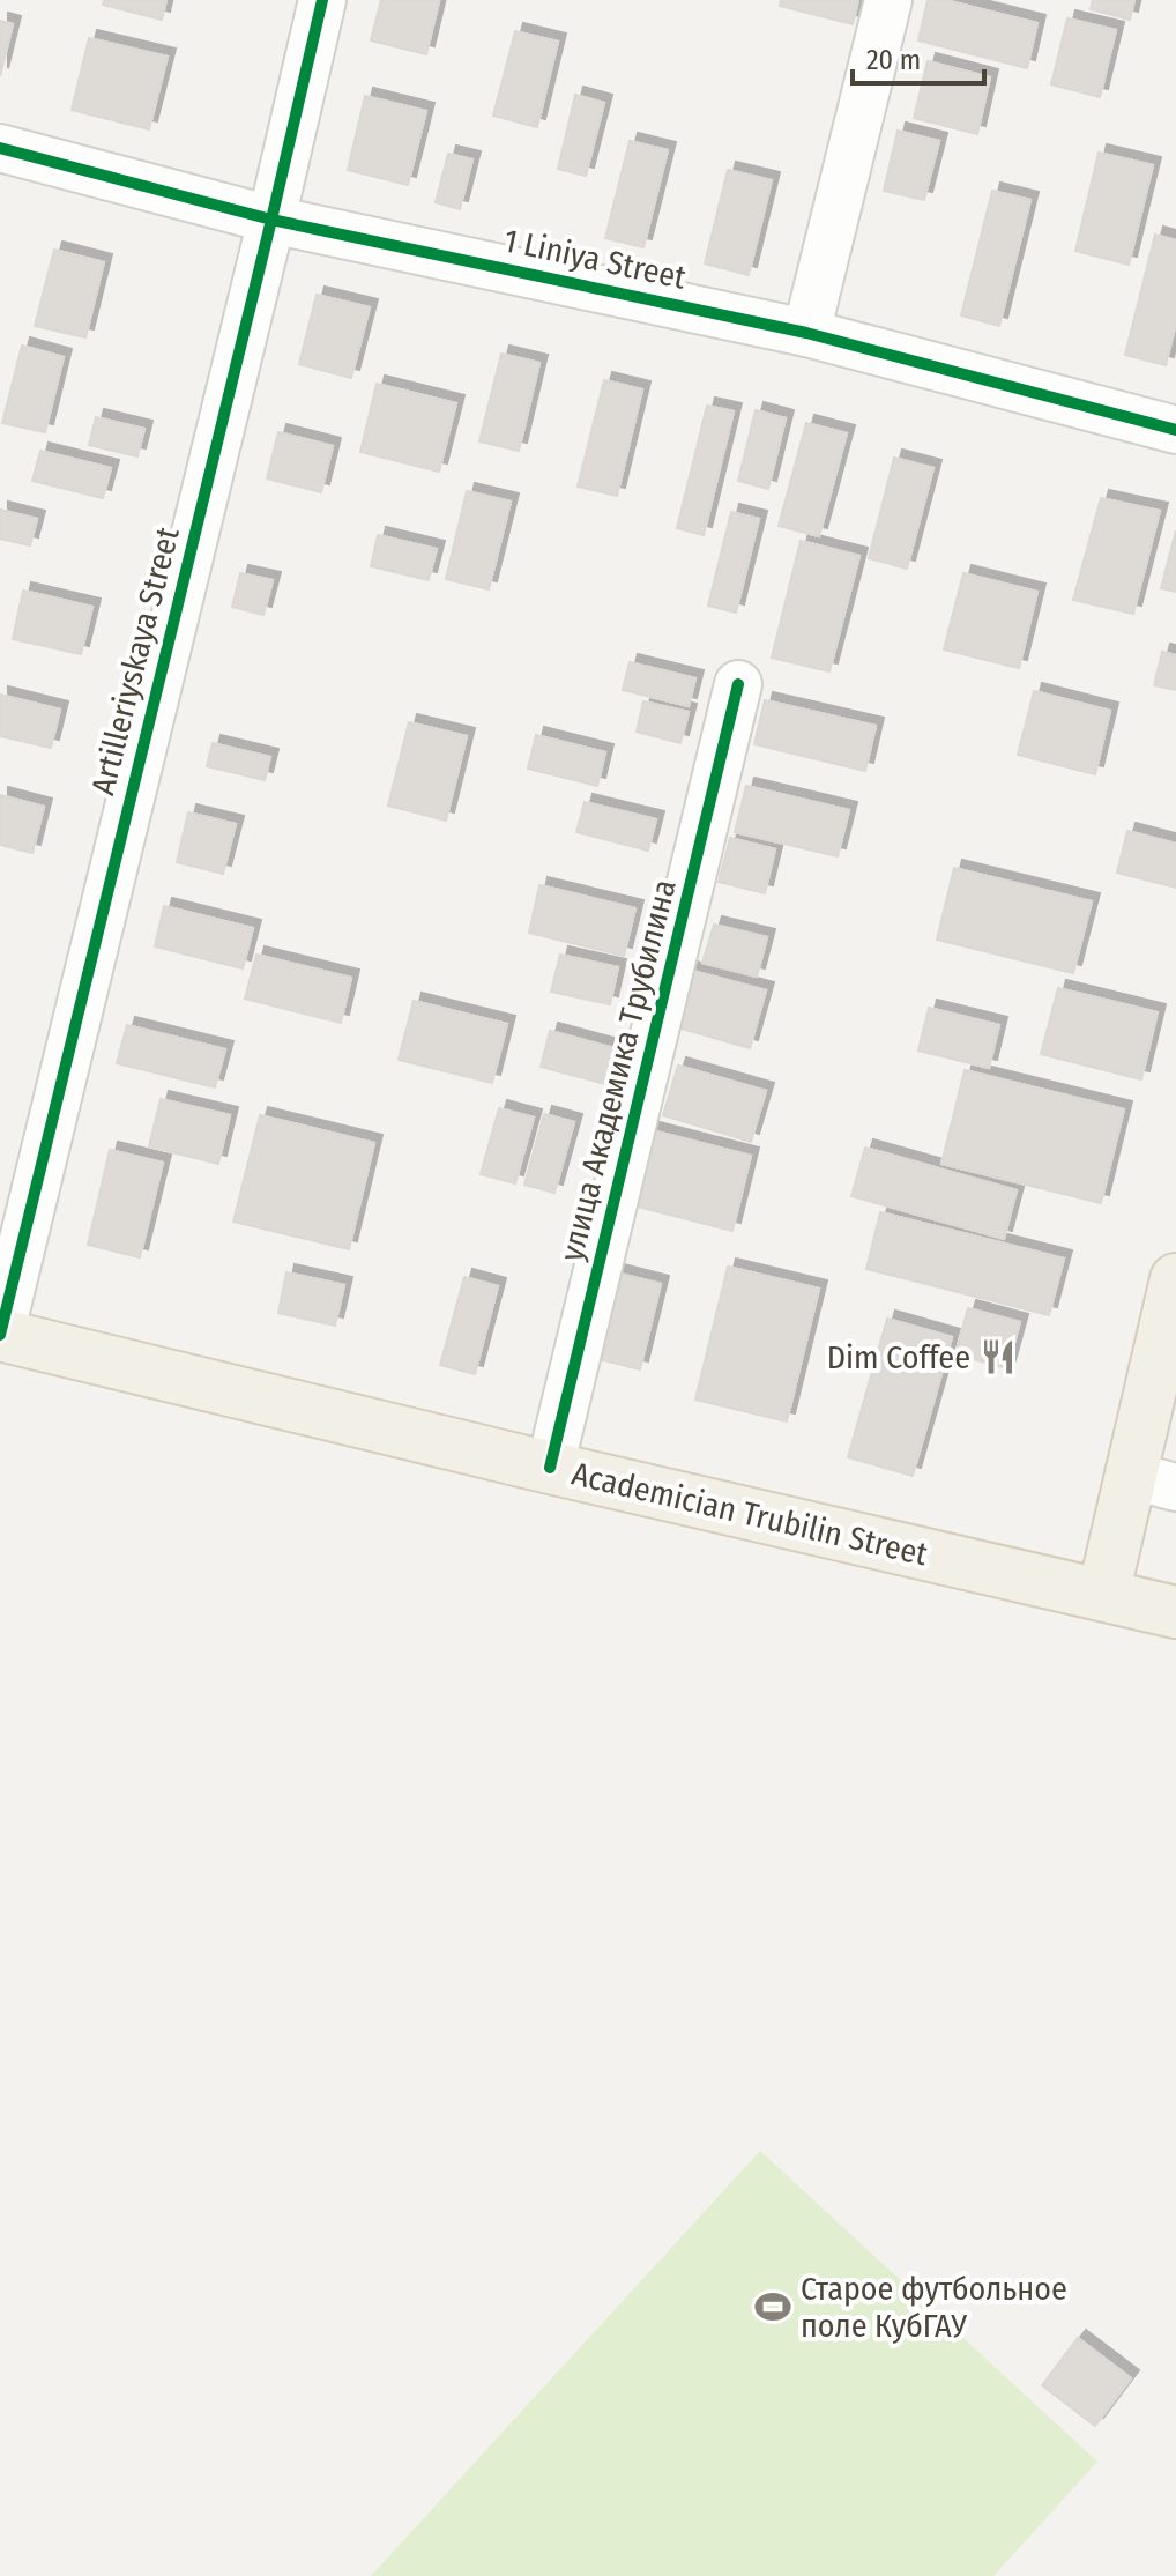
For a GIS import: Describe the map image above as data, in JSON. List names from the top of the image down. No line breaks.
{"streets":{"main road":["Academician Trubilin Street"],"street":["1 Liniya Street","Artilleriyskaya Street","улица Академика Трубилина"]},"crossings":[["1 Liniya Street","Artilleriyskaya Street"],["Artilleriyskaya Street","Academician Trubilin Street"],["улица Академика Трубилина","Academician Trubilin Street"]],"places":{"restaurant":["Dim Coffee"],"sports":["Старое футбольное поле КубГАУ"]},"scale_bar":"20 m"}
